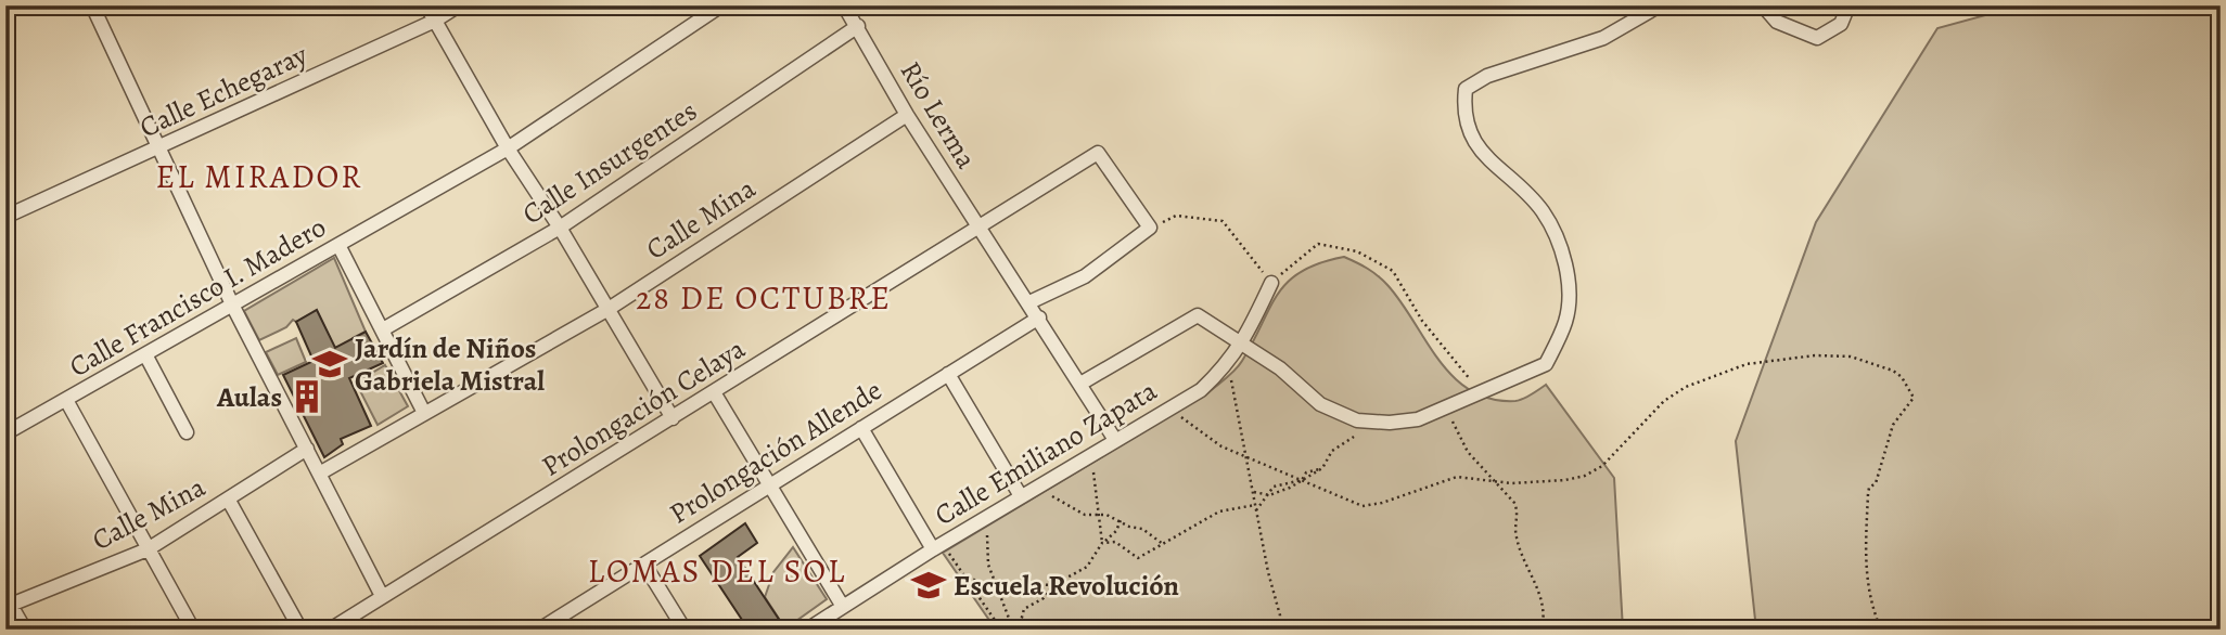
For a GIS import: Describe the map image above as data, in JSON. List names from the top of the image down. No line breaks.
{"streets":{"street":["Calle Echegaray","Río Lerma","Calle Insurgentes","Calle Mina","Calle Francisco I. Madero","Prolongación Celaya","Prolongación Allende","Calle Emiliano Zapata"]},"crossings":[["Río Lerma","Calle Insurgentes"],["Río Lerma","Calle Mina"],["Río Lerma","Prolongación Celaya"],["Río Lerma","Prolongación Allende"],["Río Lerma","Calle Emiliano Zapata"]],"districts":["EL MIRADOR","28 DE OCTUBRE","LOMAS DEL SOL"],"places":{"school or university":["Jardín de Niños Gabriela Mistral","Escuela Revolución"],"building":["Aulas"]}}
